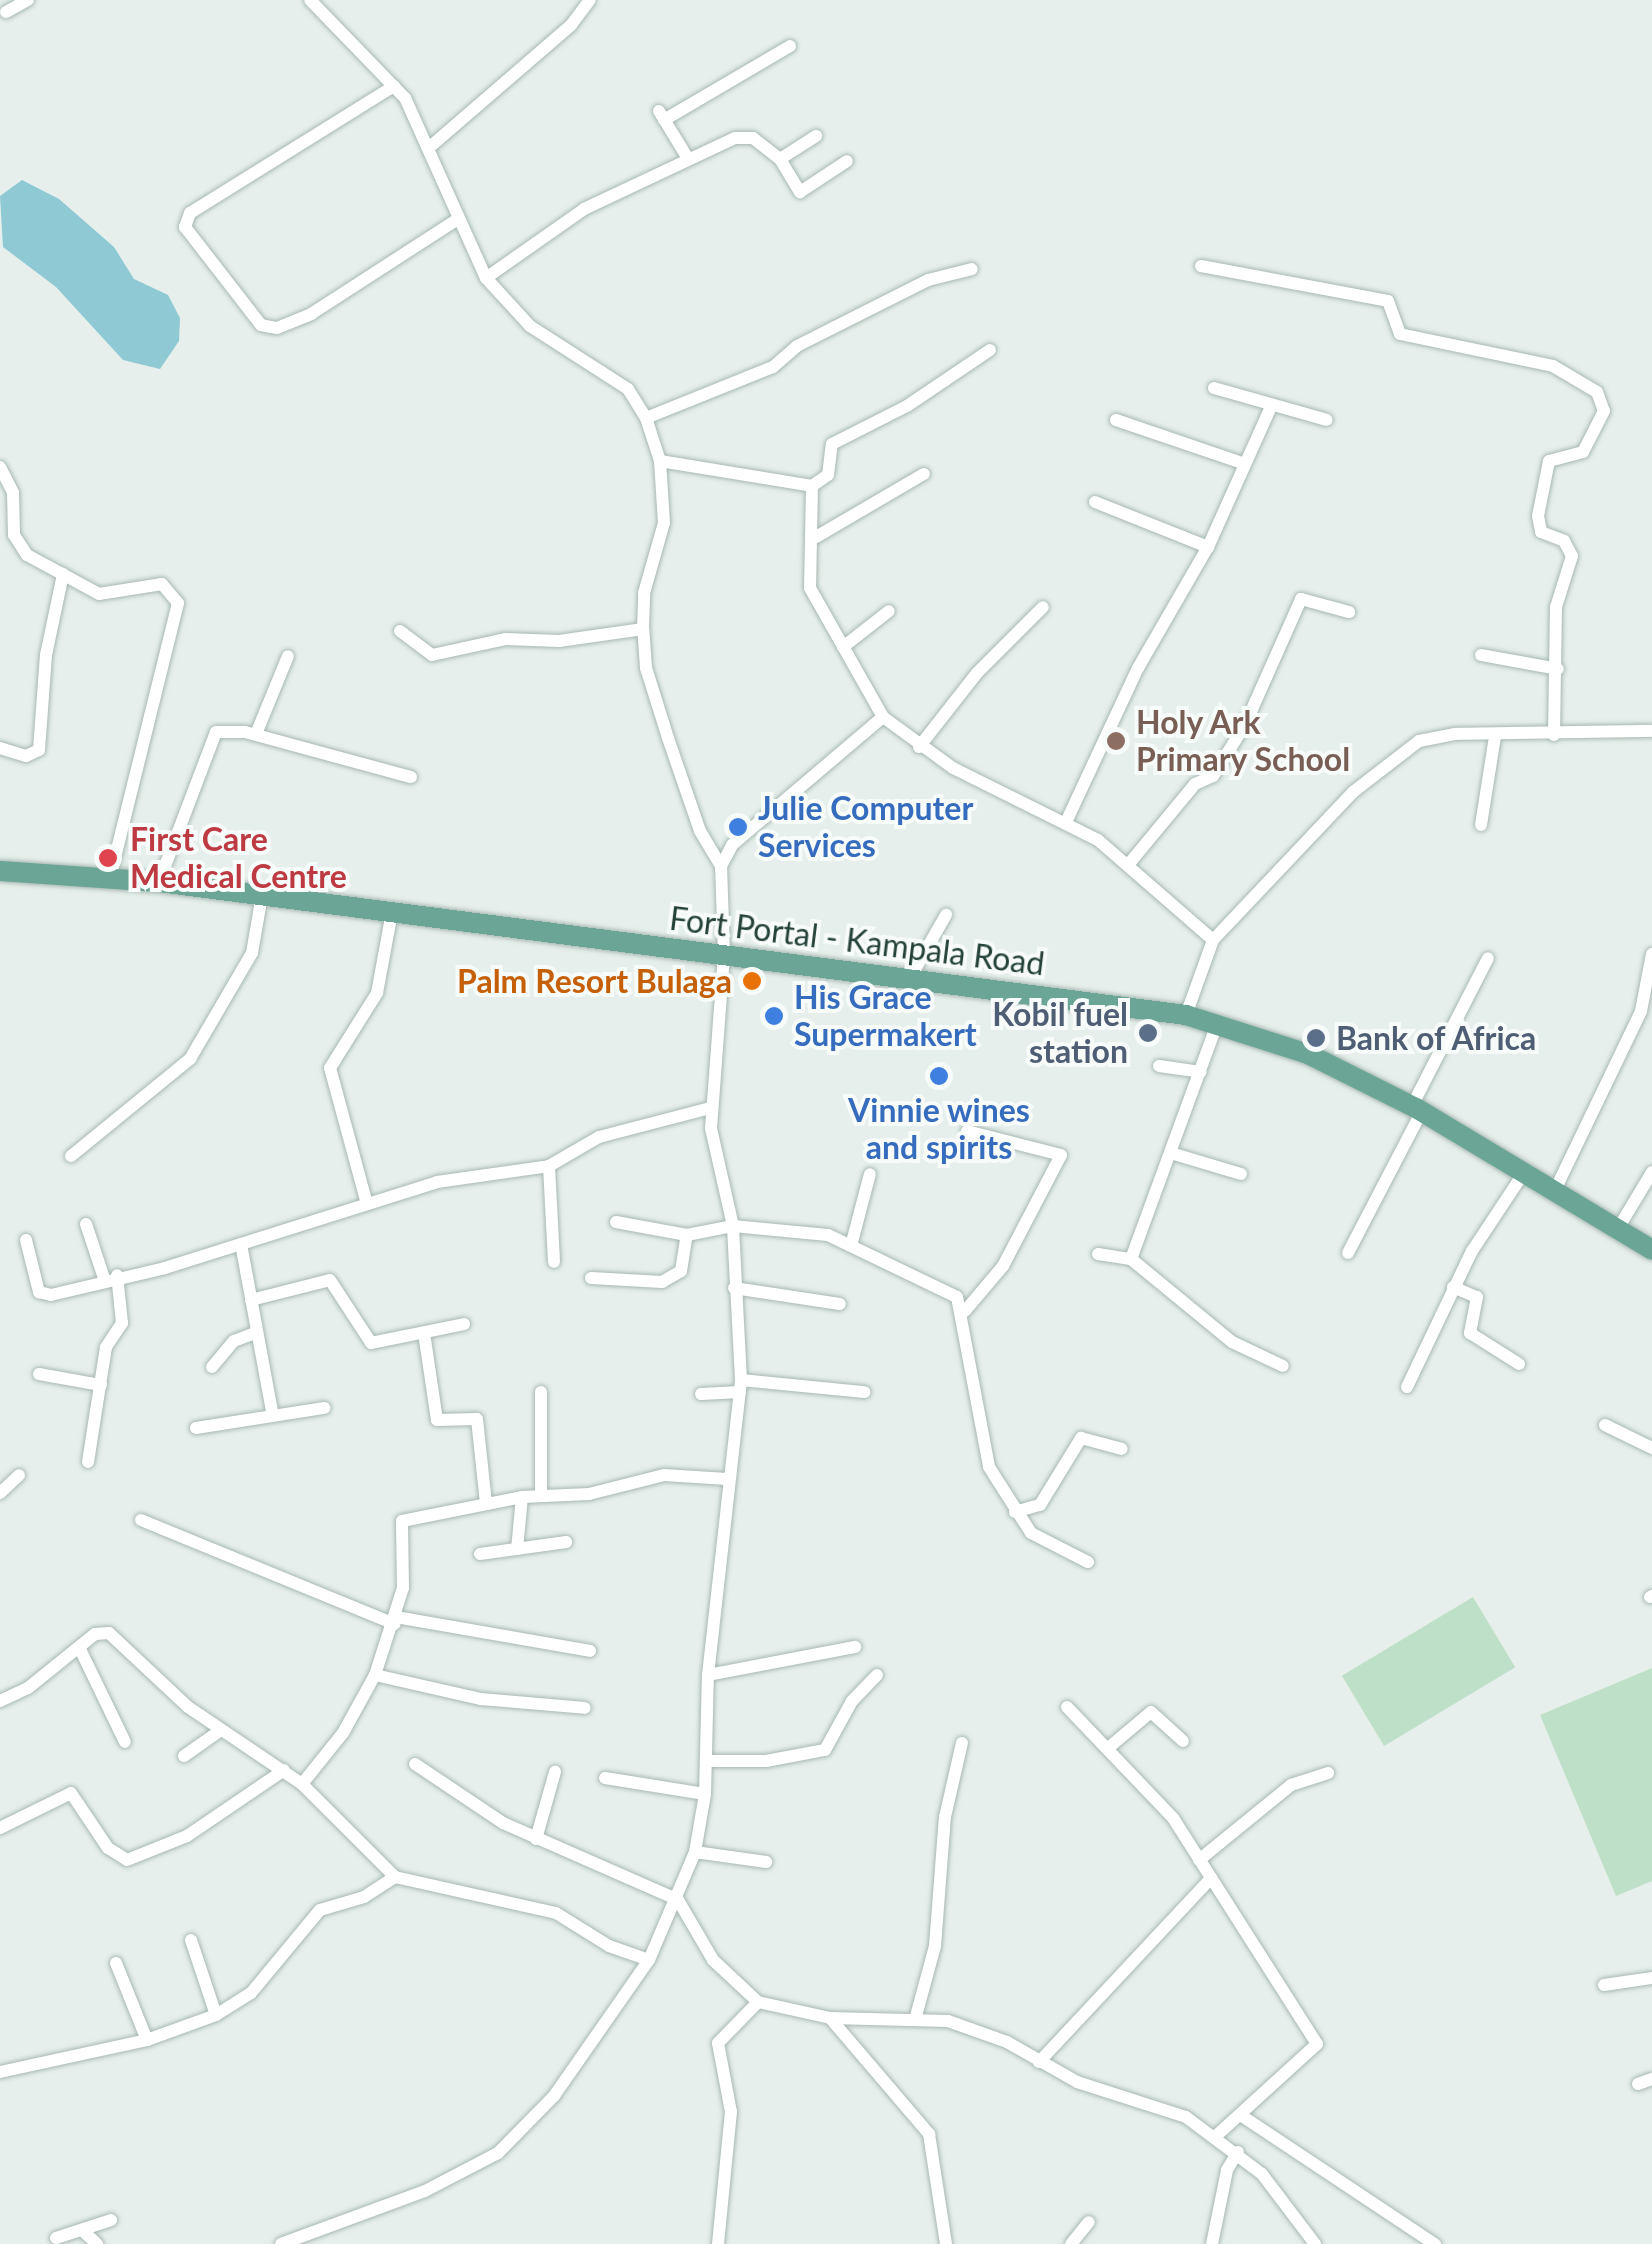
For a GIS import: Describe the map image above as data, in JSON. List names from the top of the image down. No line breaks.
{"streets":{"main road":["Fort Portal - Kampala Road"]},"places":["Holy Ark Primary School","Julie Computer Services","First Care Medical Centre","Palm Resort Bulaga","His Grace Supermakert","Kobil fuel station","Bank of Africa","Vinnie wines and spirits"]}
